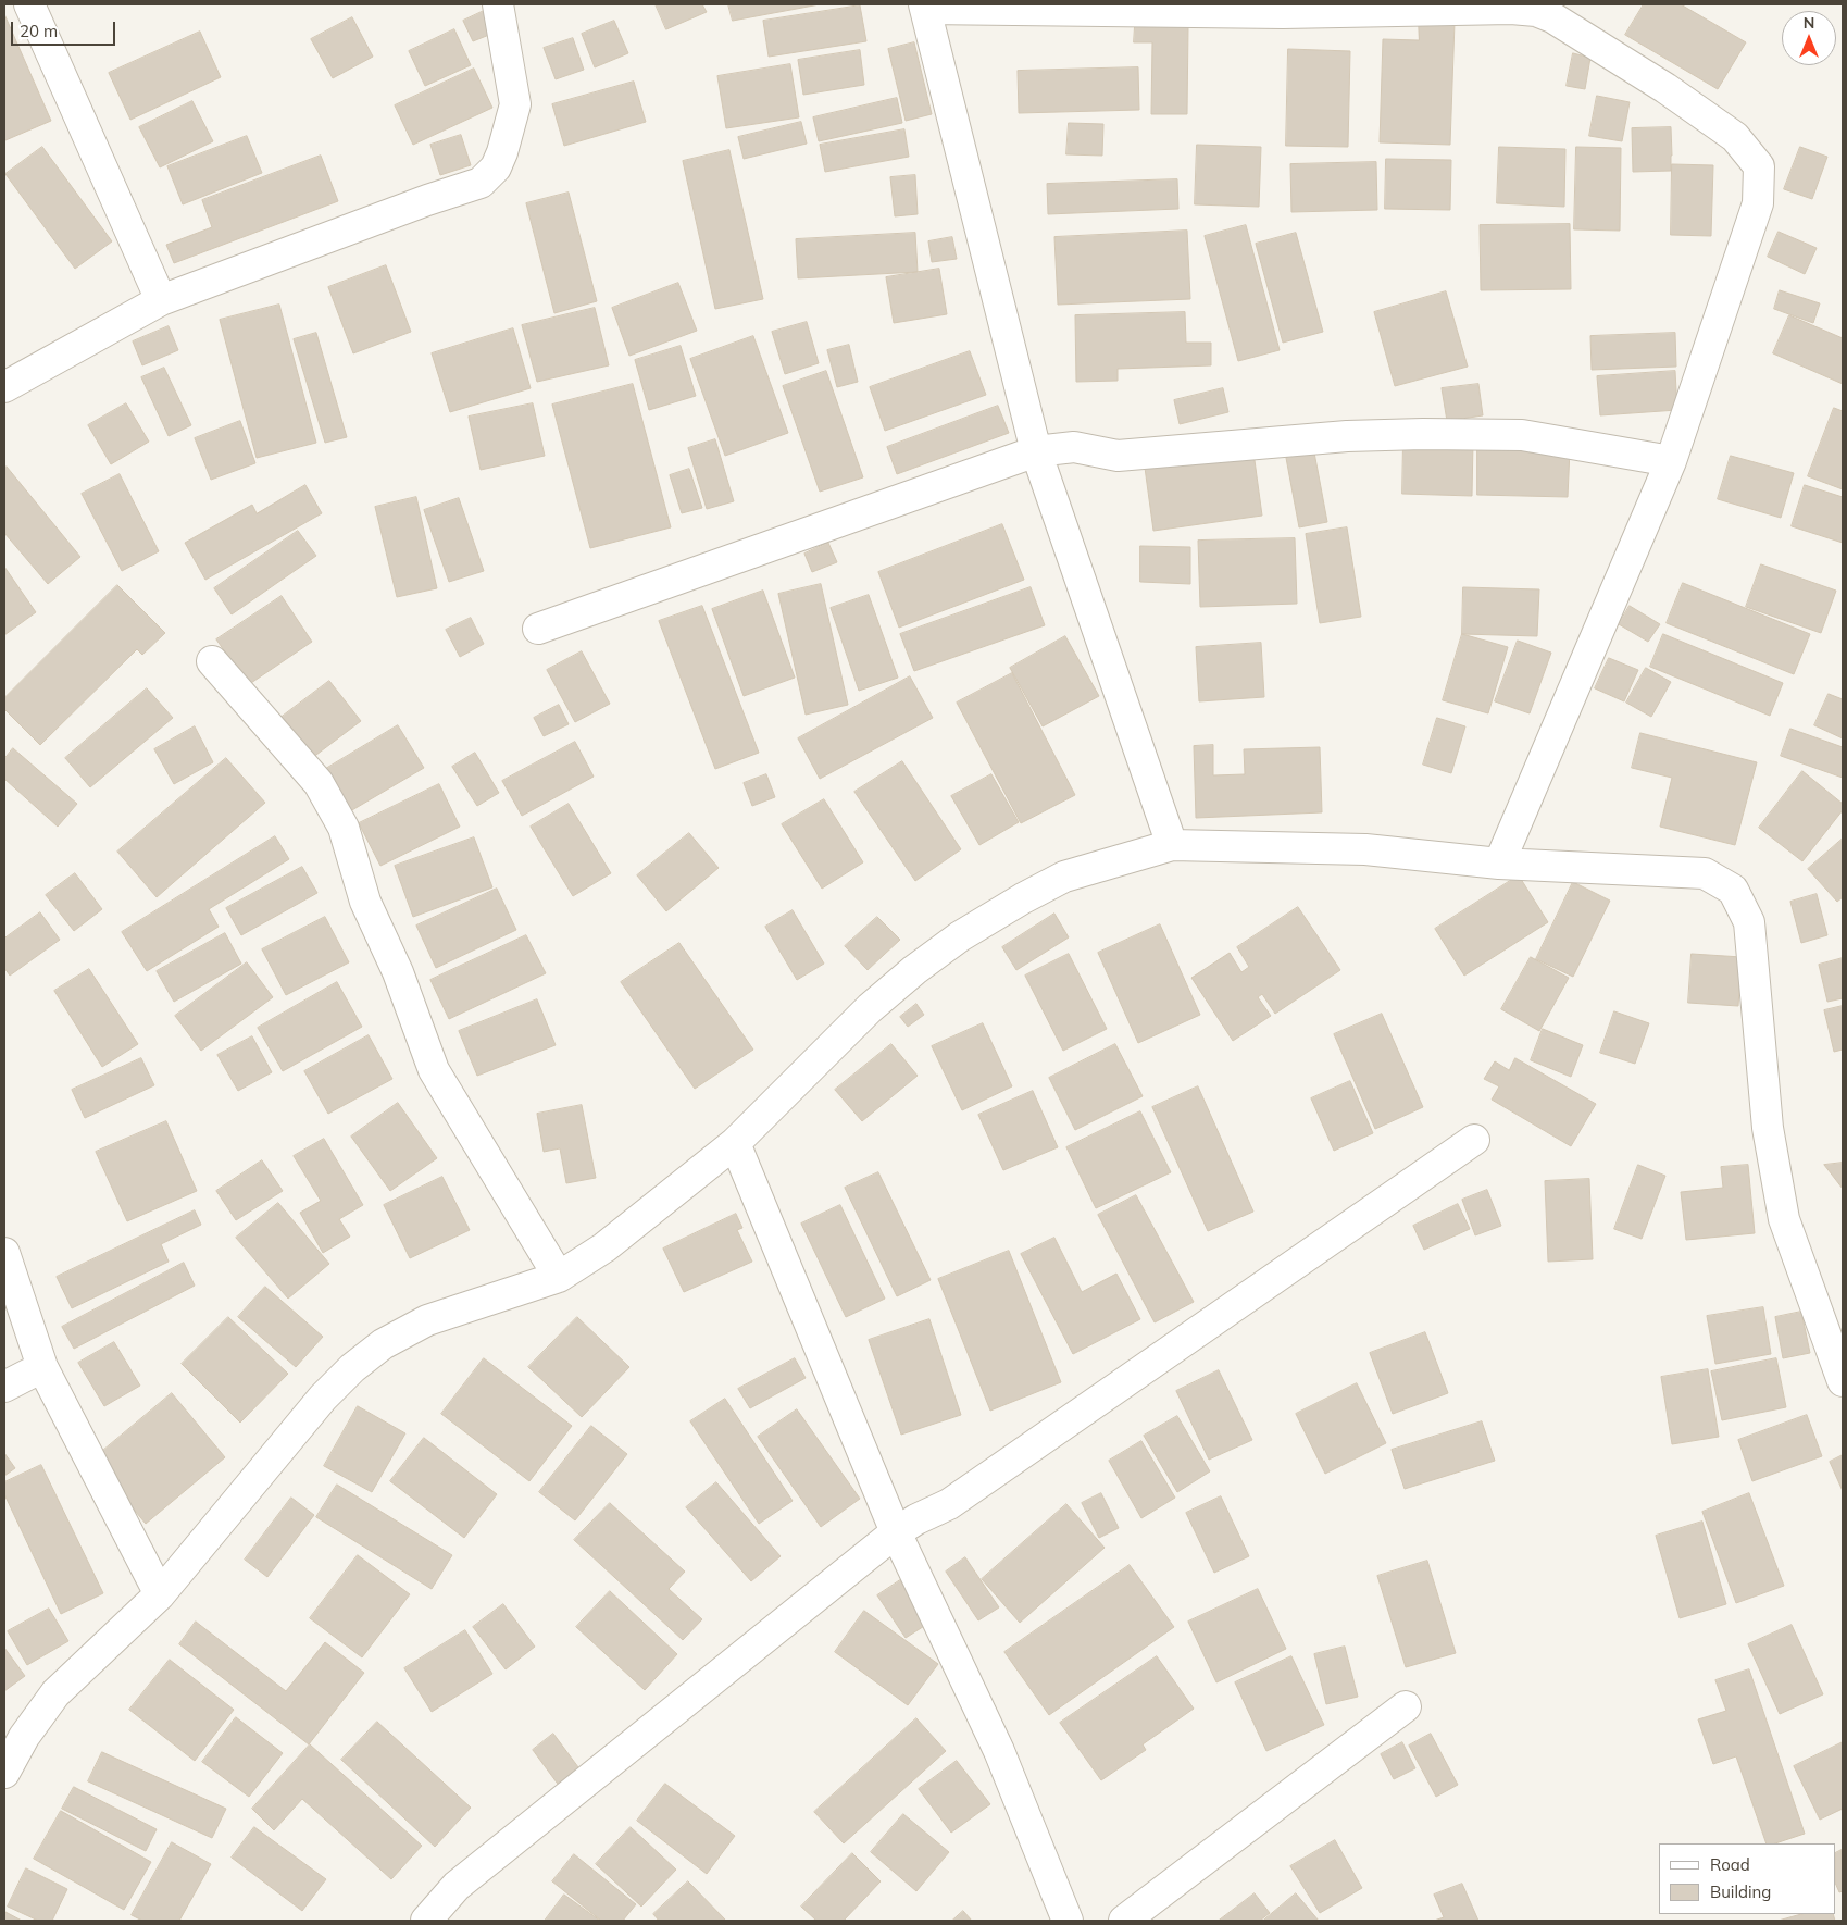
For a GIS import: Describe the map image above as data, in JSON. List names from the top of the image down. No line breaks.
{"legend":["Road","Building"],"scale_bar":"20 m","north":"top"}
